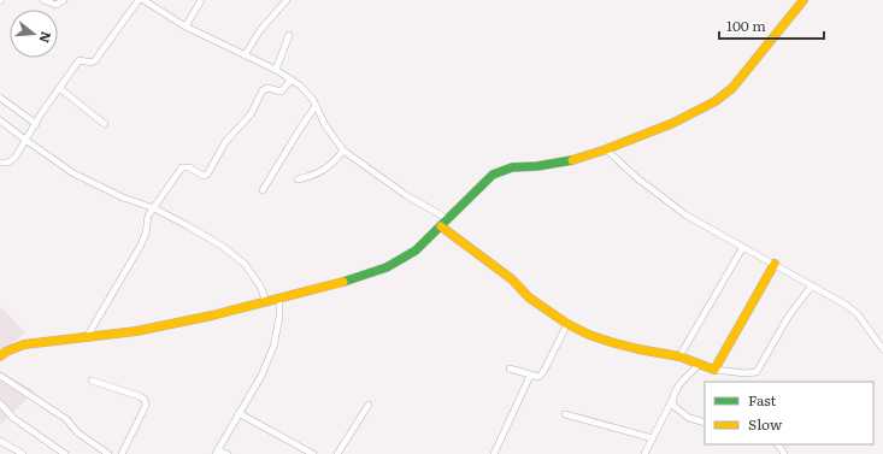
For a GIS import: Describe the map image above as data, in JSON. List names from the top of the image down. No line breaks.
{"legend":["Fast","Slow"],"scale_bar":"100 m","north":"right"}
